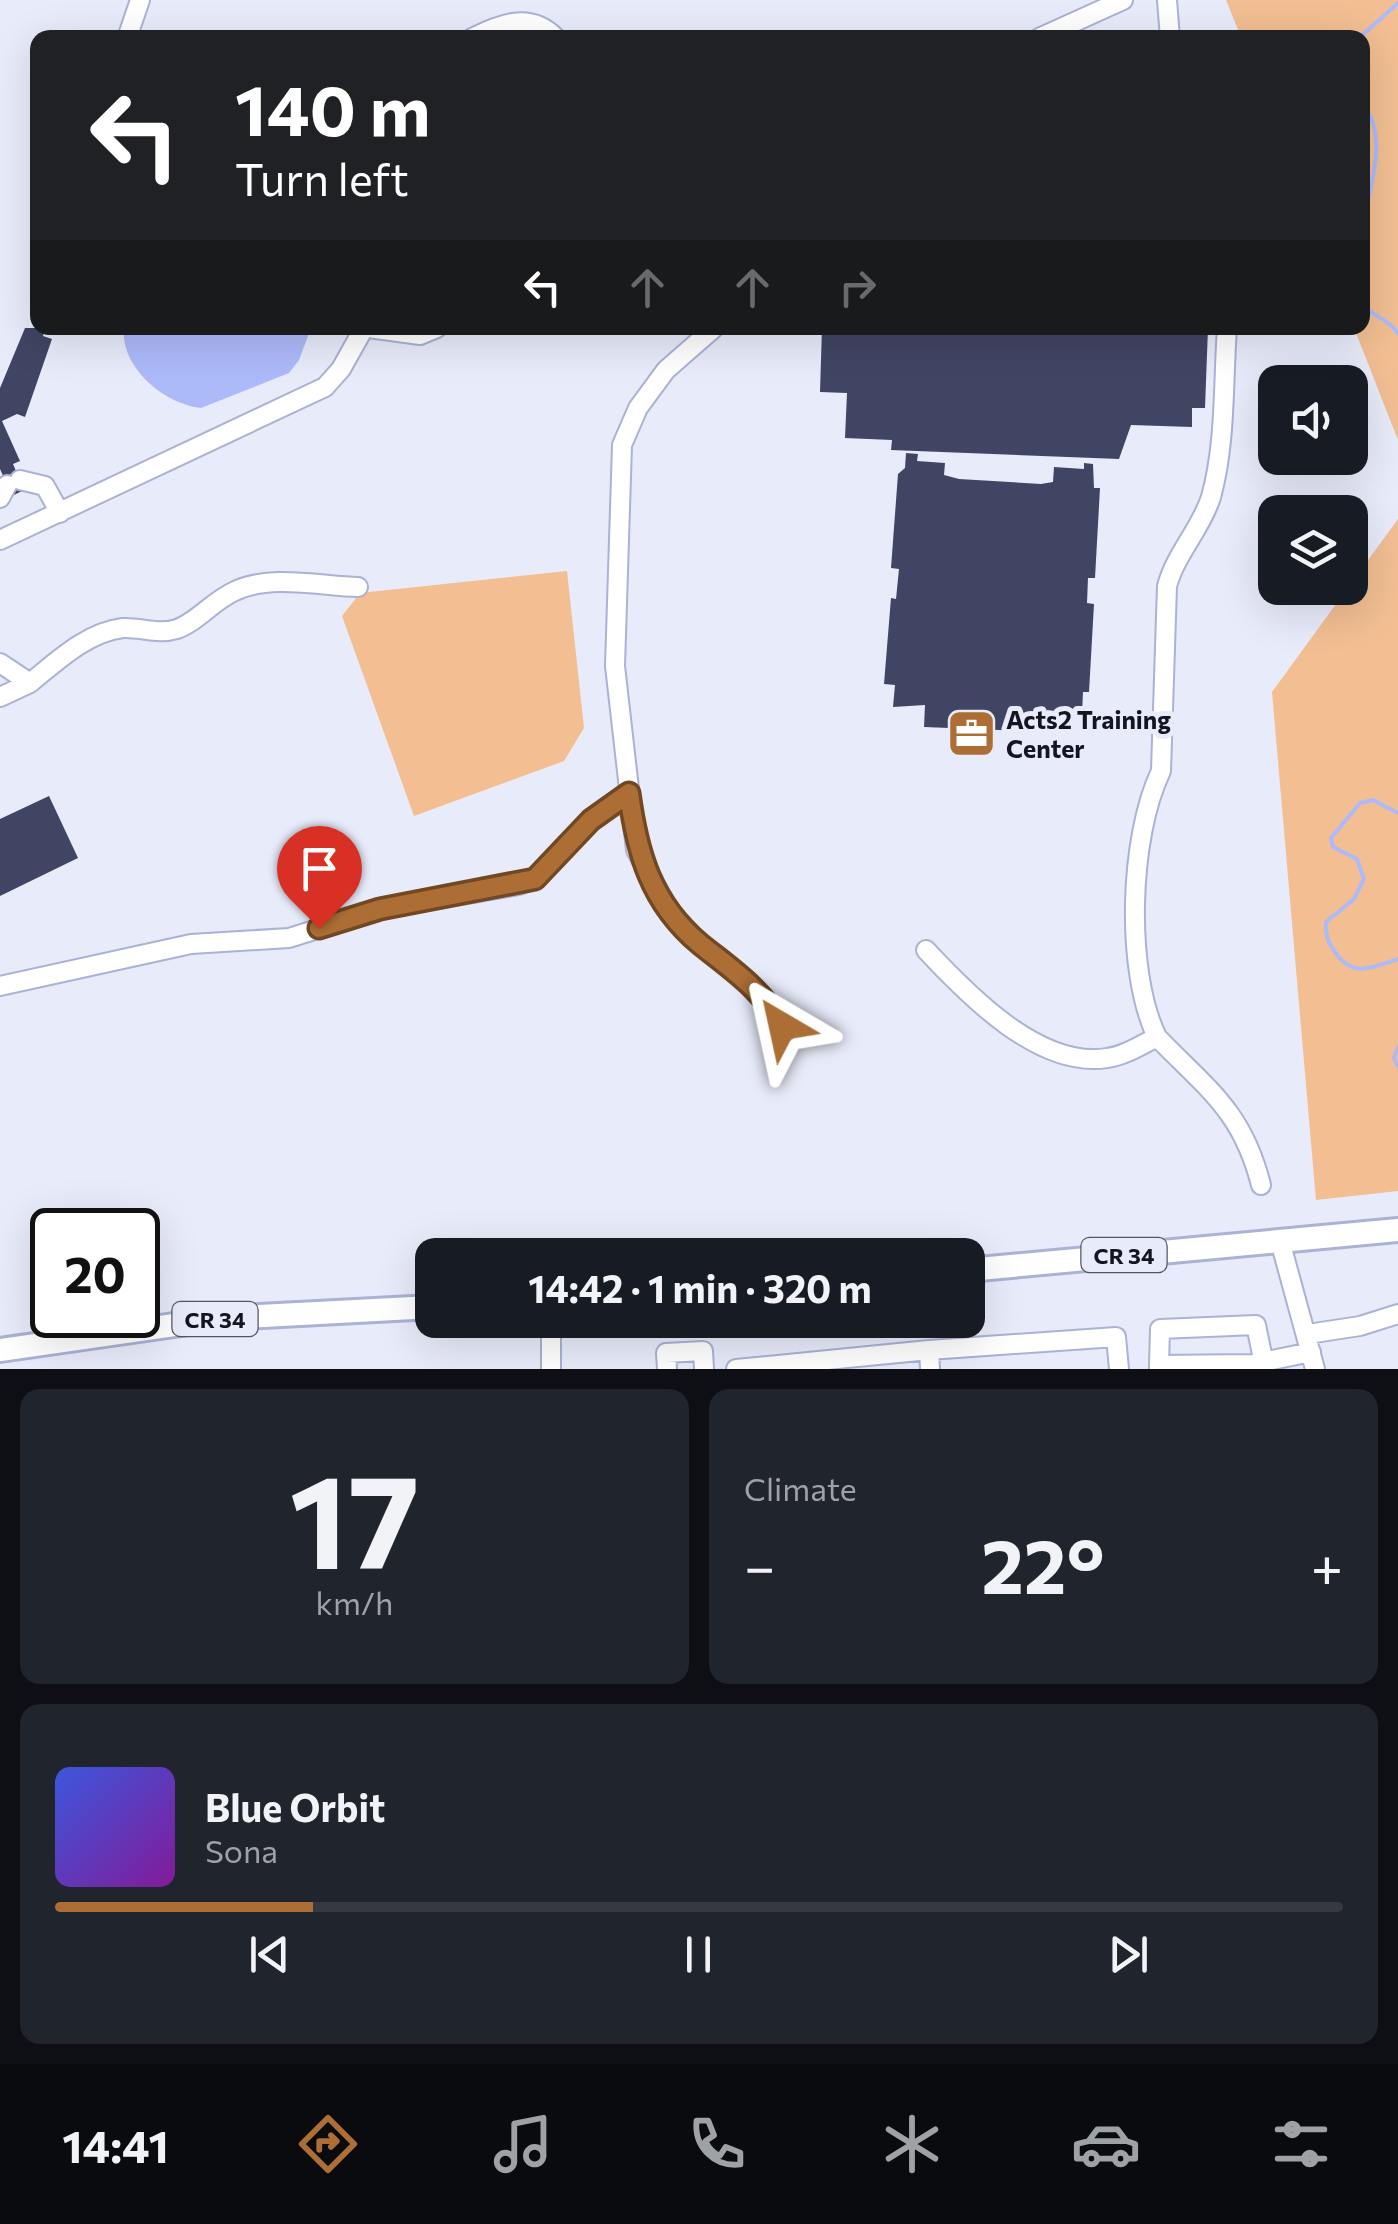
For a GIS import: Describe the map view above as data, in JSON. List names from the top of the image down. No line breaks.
{"streets":{"main road":["CR 34"]},"places":{"office":["Acts2 Training Center"]},"page":{"turn":["140 m","Turn left"],"limit":"20","trip":"14:42 · 1 min · 320 m","tile":[["17","km/h"],"Climate"],"heat":["−","22°","+"],"song":["Blue Orbit","Sona"],"tabs":"14:41"}}
